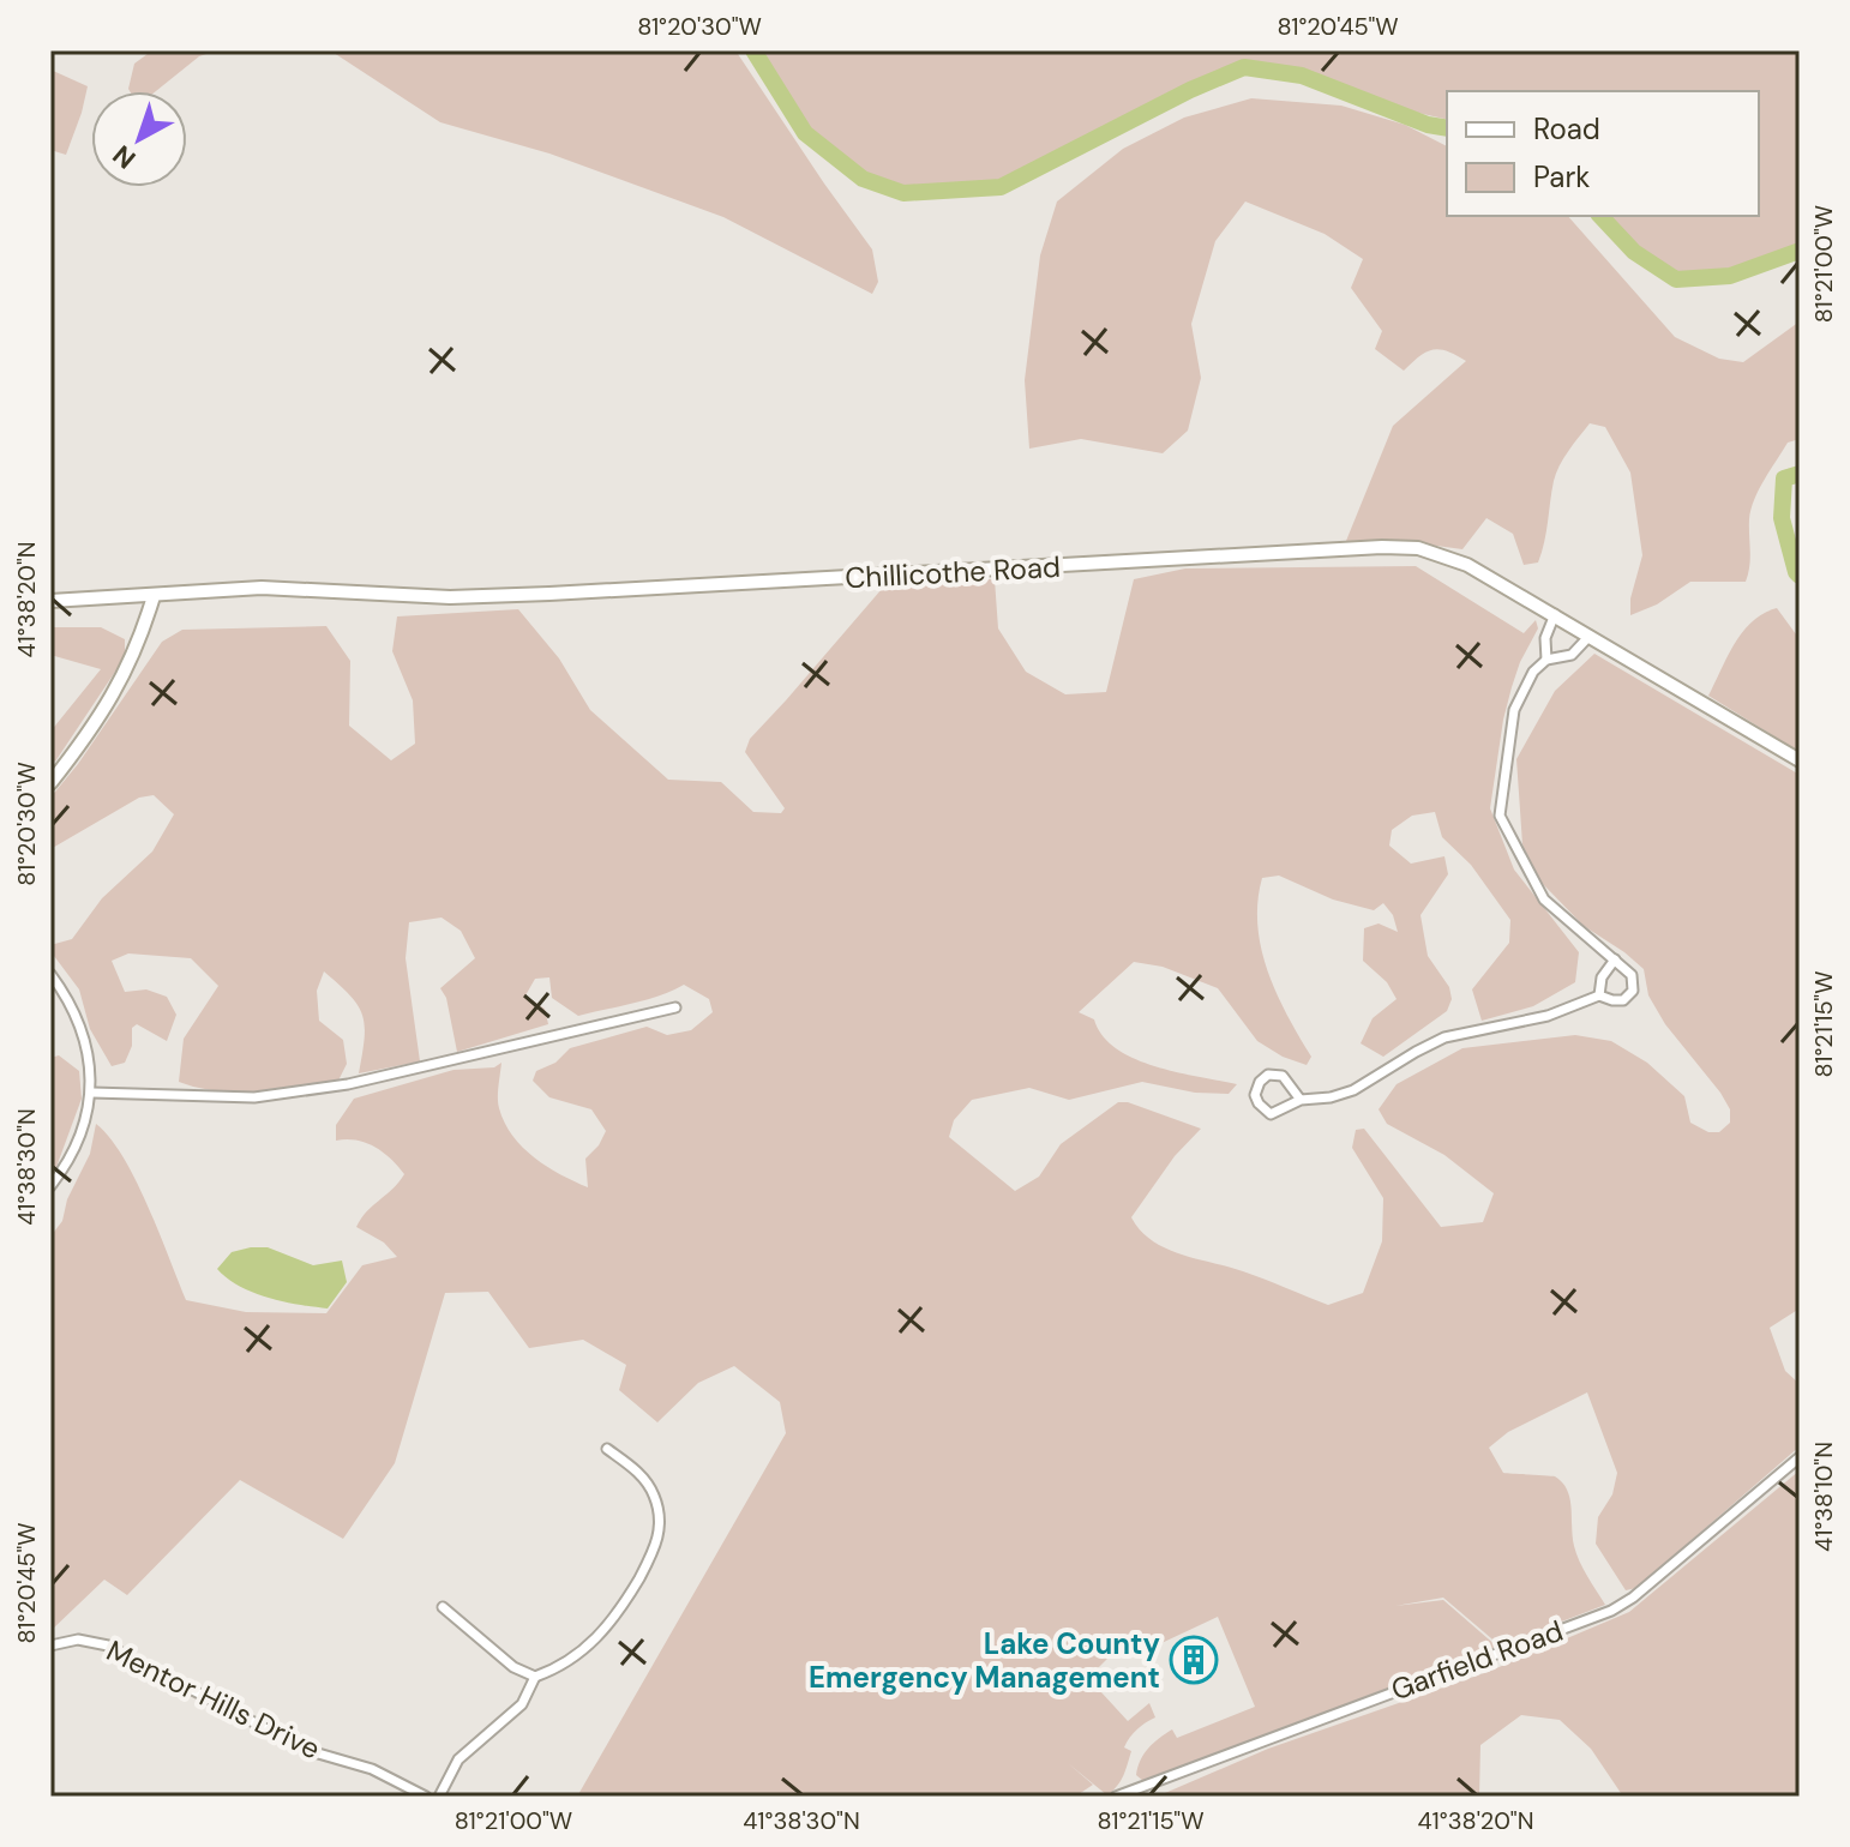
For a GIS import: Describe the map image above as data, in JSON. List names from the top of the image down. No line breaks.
{"streets":{"main road":["Chillicothe Road"],"street":["Garfield Road","Mentor Hills Drive"]},"places":{"building":["Lake County Emergency Management"]},"legend":["Road","Park"],"north":"bottom left","coordinates":["81°20'30\"W","81°20'45\"W","81°21'00\"W","41°38'20\"N","81°21'15\"W","41°38'30\"N","41°38'10\"N"]}
